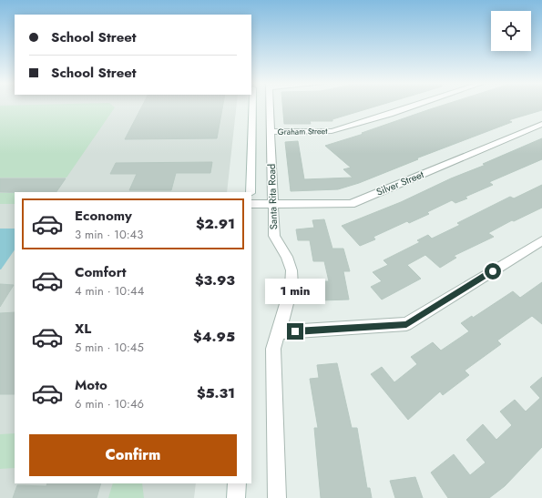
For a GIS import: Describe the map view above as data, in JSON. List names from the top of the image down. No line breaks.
{"streets":{"street":["Graham Street","Silver Street","Santa Rita Road"]},"crossings":[["Graham Street","Santa Rita Road"],["Silver Street","Santa Rita Road"]],"page":{"banner":["School Street","School Street"],"list":[{"name":"Economy","note":"3 min · 10:43","value":"$2.91"},{"name":"Comfort","note":"4 min · 10:44","value":"$3.93"},{"name":"XL","note":"5 min · 10:45","value":"$4.95"},{"name":"Moto","note":"6 min · 10:46","value":"$5.31"}],"bubble":"1 min","buttons":"Confirm"}}
